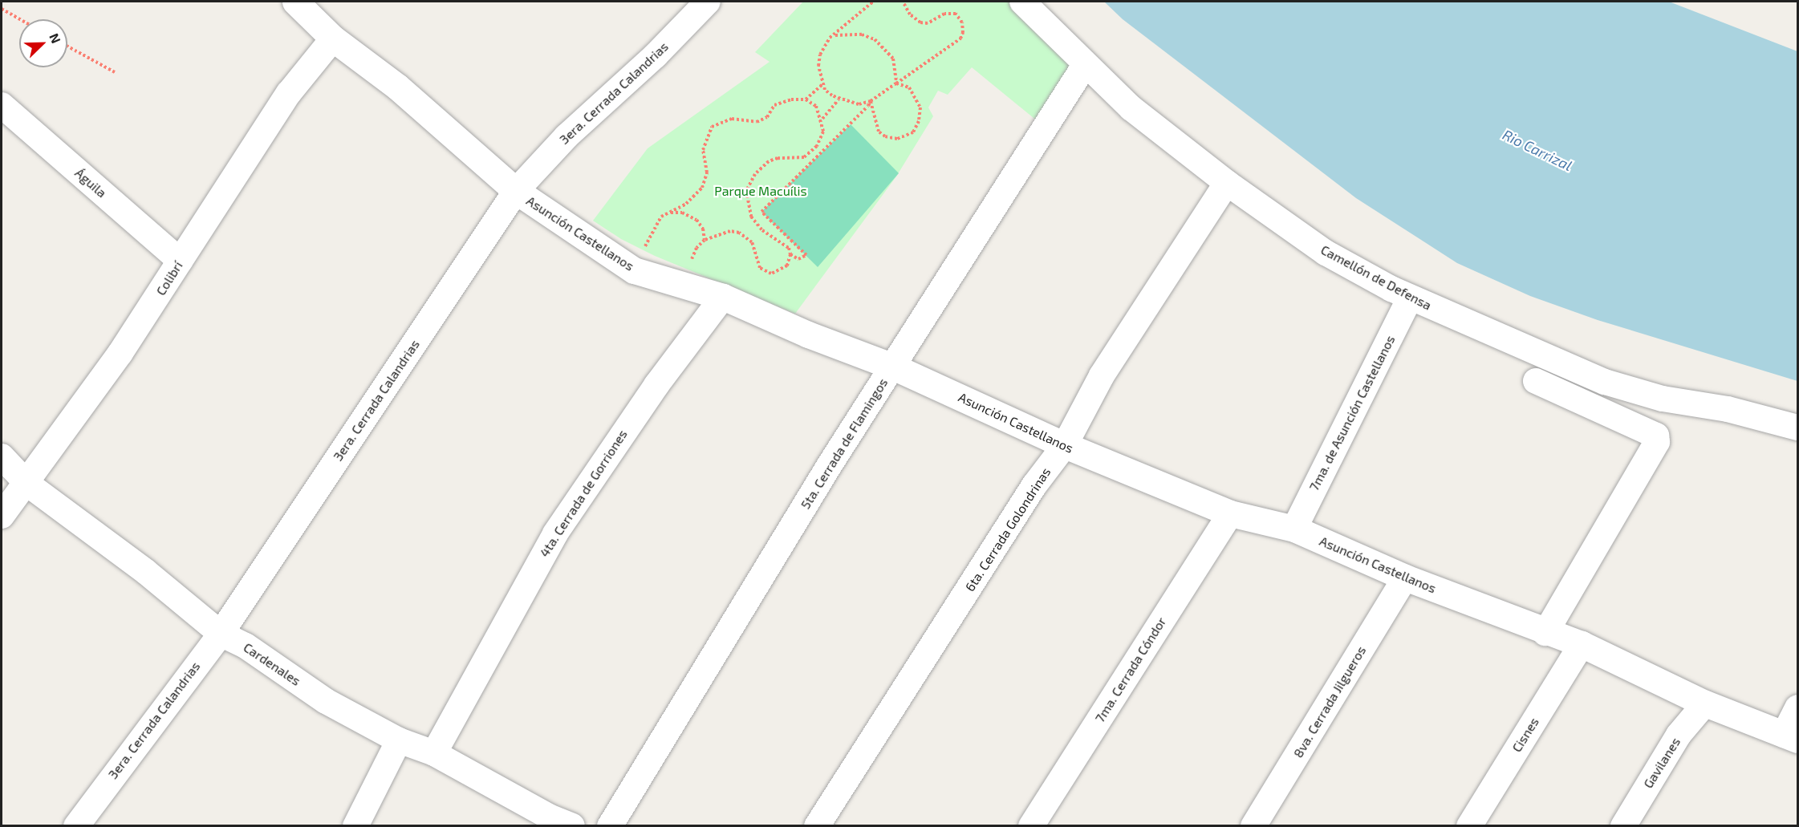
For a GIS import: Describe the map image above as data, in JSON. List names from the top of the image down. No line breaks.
{"streets":{"street":["3era. Cerrada Calandrias","Águila","Asunción Castellanos","Camellón de Defensa","Colibrí","7ma. de Asunción Castellanos","5ta. Cerrada de Flamingos","4ta. Cerrada de Gorriones","6ta. Cerrada Golondrinas","Cardenales","7ma. Cerrada Cóndor","8va. Cerrada Jilgueros","Cisnes","Gavilanes"]},"crossings":[["3era. Cerrada Calandrias","Asunción Castellanos"],["3era. Cerrada Calandrias","Cardenales"],["Águila","Colibrí"],["Asunción Castellanos","Colibrí"],["Asunción Castellanos","7ma. de Asunción Castellanos"],["Asunción Castellanos","5ta. Cerrada de Flamingos"],["Asunción Castellanos","4ta. Cerrada de Gorriones"],["Asunción Castellanos","6ta. Cerrada Golondrinas"],["Asunción Castellanos","7ma. Cerrada Cóndor"],["Asunción Castellanos","8va. Cerrada Jilgueros"],["Asunción Castellanos","Cisnes"],["Asunción Castellanos","Gavilanes"],["Camellón de Defensa","7ma. de Asunción Castellanos"],["Camellón de Defensa","5ta. Cerrada de Flamingos"],["Camellón de Defensa","6ta. Cerrada Golondrinas"],["Colibrí","Cardenales"],["4ta. Cerrada de Gorriones","Cardenales"]],"water":["Rio Carrizal"],"parks":["Parque Macuílis"],"north":"top right"}
